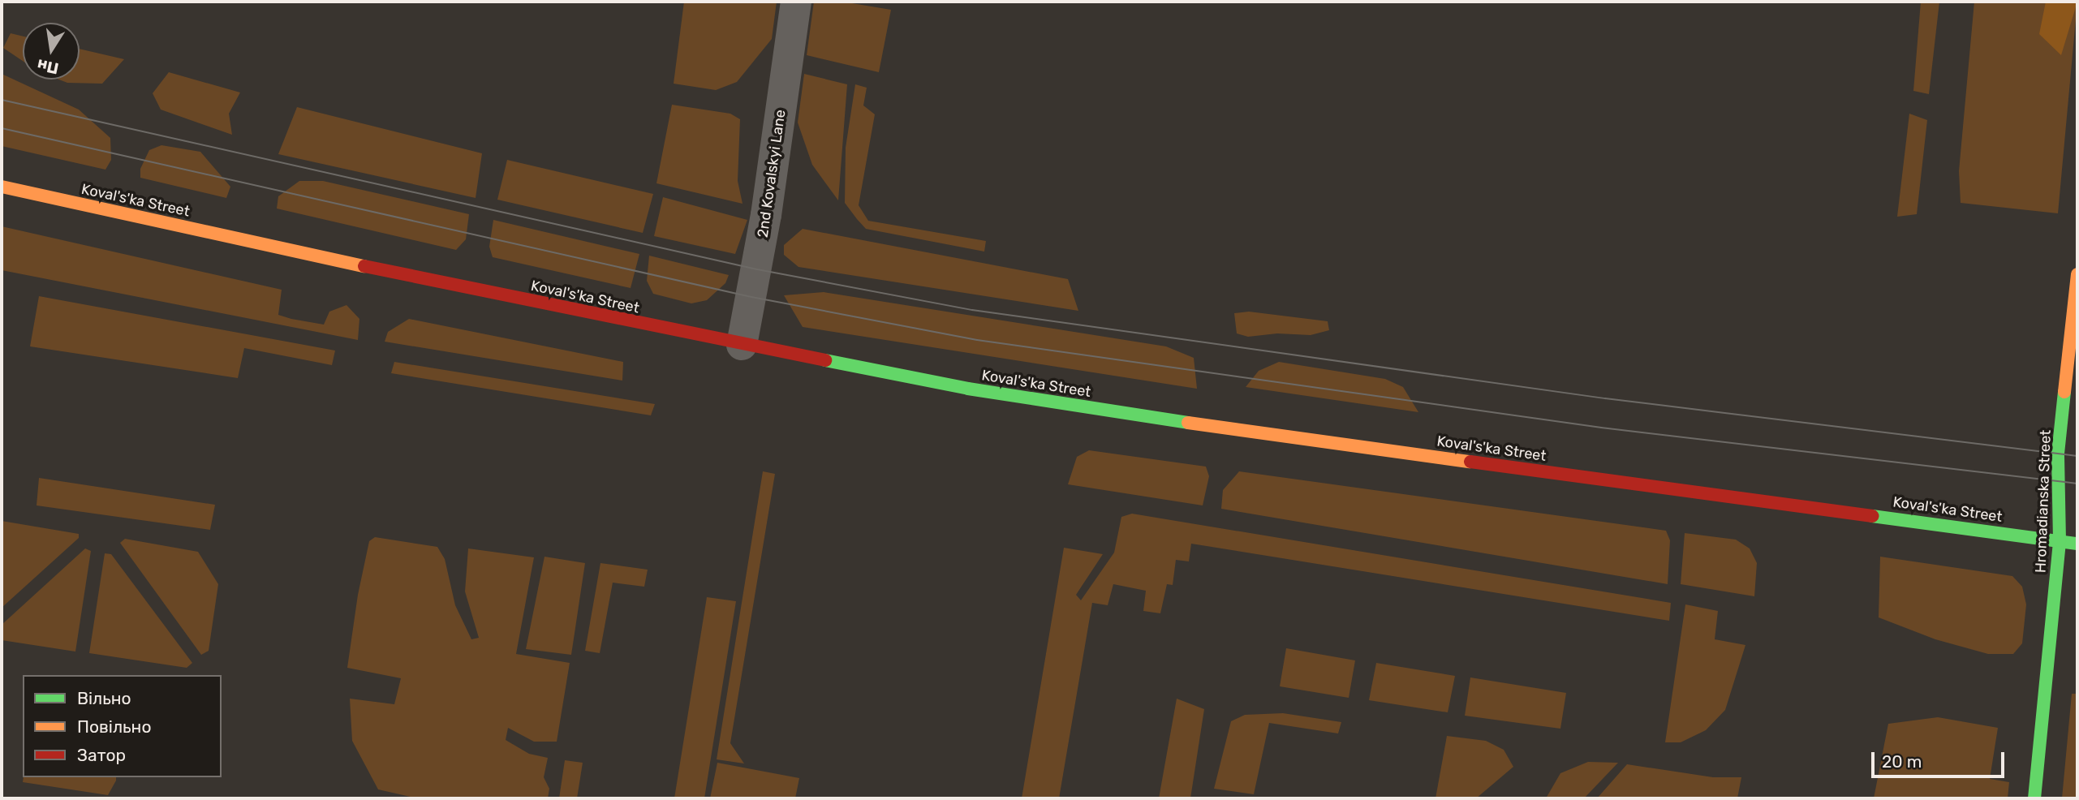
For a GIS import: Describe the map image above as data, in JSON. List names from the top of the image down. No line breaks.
{"streets":{"street":["2nd Kovalskyi Lane","Koval's'ka Street","Hromadianska Street"]},"crossings":[["2nd Kovalskyi Lane","Koval's'ka Street"],["Koval's'ka Street","Hromadianska Street"]],"legend":["Вільно","Повільно","Затор"],"scale_bar":"20 m","north":"bottom"}
